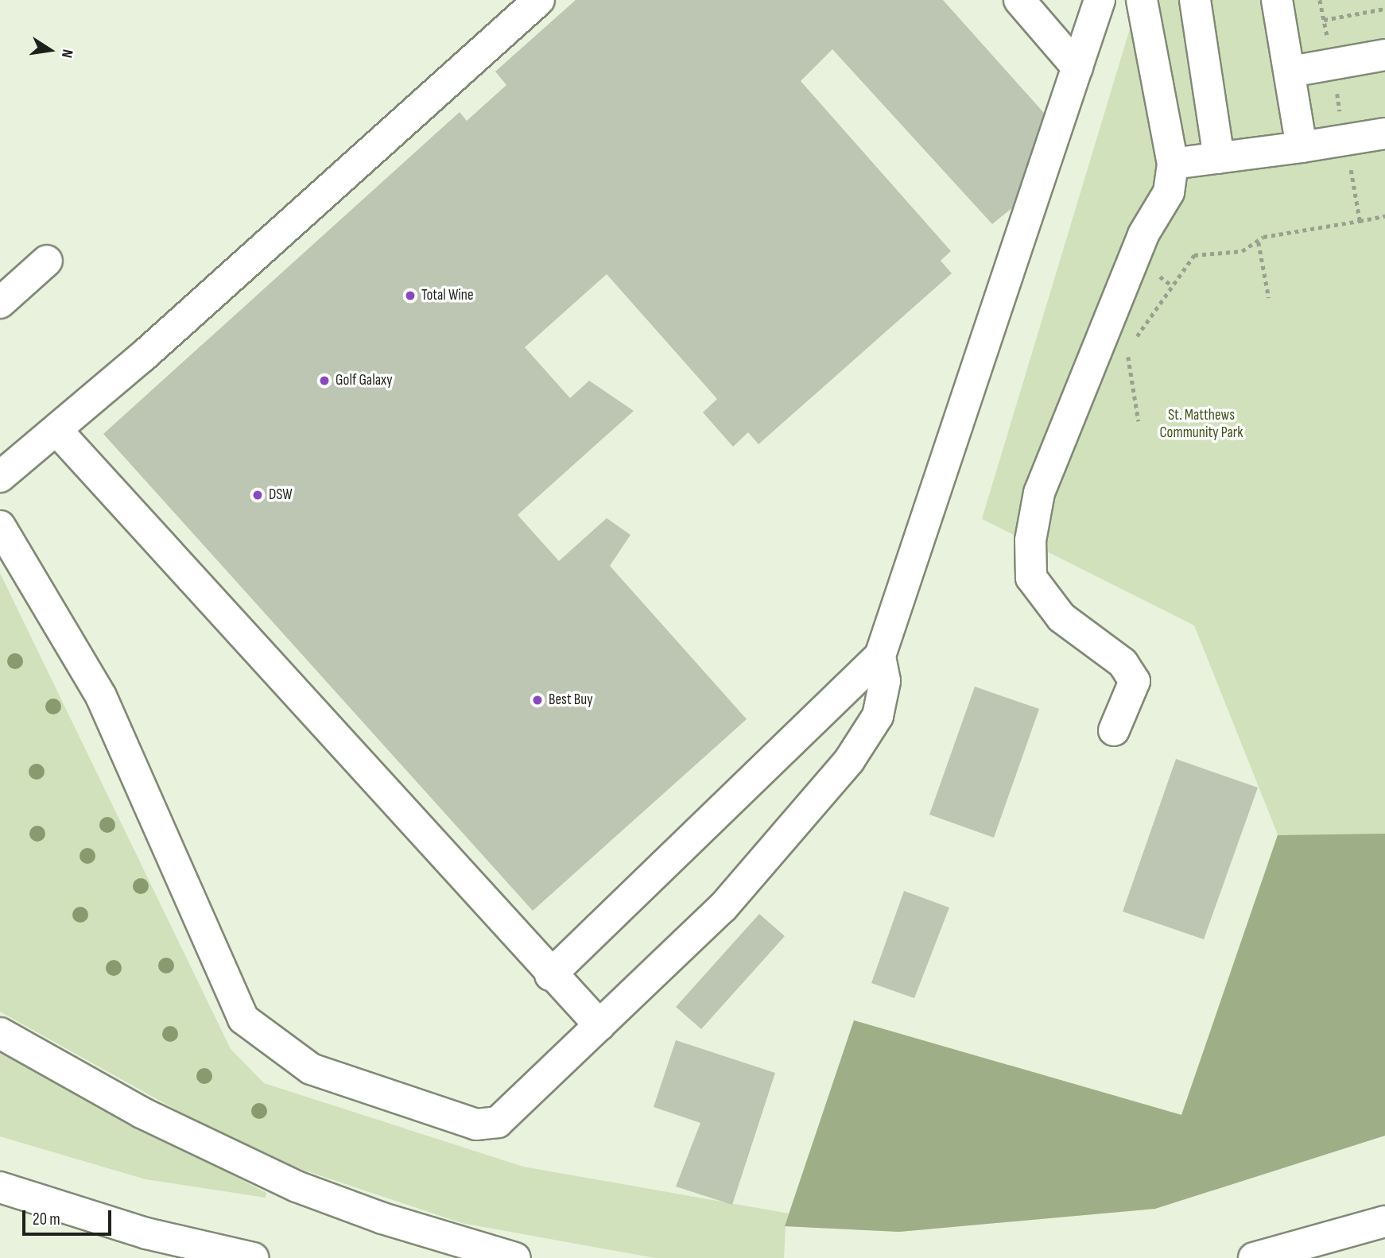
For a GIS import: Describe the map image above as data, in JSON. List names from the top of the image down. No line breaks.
{"parks":["St. Matthews Community Park"],"places":["Total Wine","Golf Galaxy","DSW","Best Buy"],"scale_bar":"20 m","north":"right"}
